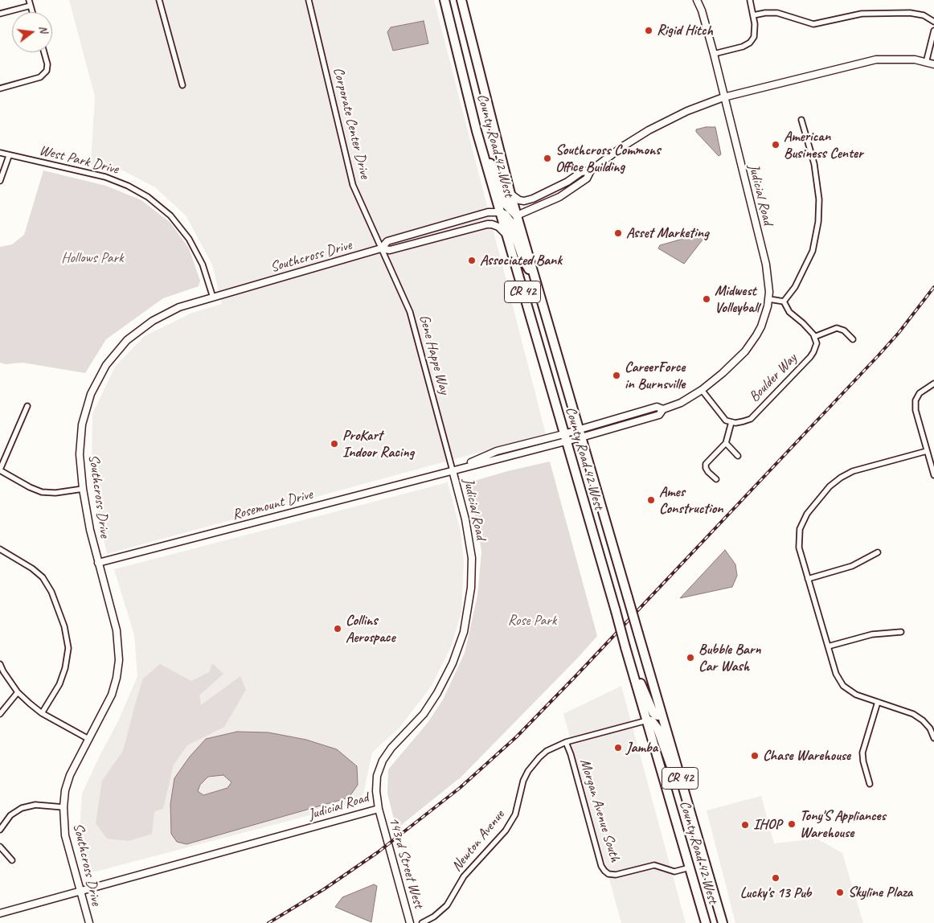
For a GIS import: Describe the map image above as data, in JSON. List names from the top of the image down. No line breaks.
{"streets":{"highway":["County Road 42 West","CR 42"],"street":["Corporate Center Drive","West Park Drive","Judicial Road","Southcross Drive","Gene Happe Way","Boulder Way","Rosemount Drive","Morgan Avenue South","Newton Avenue","143rd Street West"]},"crossings":[["Corporate Center Drive","Southcross Drive"],["Corporate Center Drive","Gene Happe Way"],["County Road 42 West","Judicial Road"],["County Road 42 West","Southcross Drive"],["County Road 42 West","Rosemount Drive"],["County Road 42 West","Morgan Avenue South"],["County Road 42 West","Newton Avenue"],["West Park Drive","Southcross Drive"],["Judicial Road","Southcross Drive"],["Judicial Road","Gene Happe Way"],["Judicial Road","Rosemount Drive"],["Judicial Road","143rd Street West"],["Southcross Drive","Gene Happe Way"],["Southcross Drive","Rosemount Drive"],["Gene Happe Way","Rosemount Drive"],["Morgan Avenue South","Newton Avenue"]],"parks":["Hollows Park","Rose Park"],"places":["Rigid Hitch","American Business Center","Southcross Commons Office Building","Asset Marketing","Associated Bank","Midwest Volleyball","CareerForce in Burnsville","ProKart Indoor Racing","Ames Construction","Collins Aerospace","Bubble Barn Car Wash","Jamba","Chase Warehouse","Tony'S Appliances Warehouse","IHOP","Lucky's 13 Pub","Skyline Plaza"],"north":"right"}
